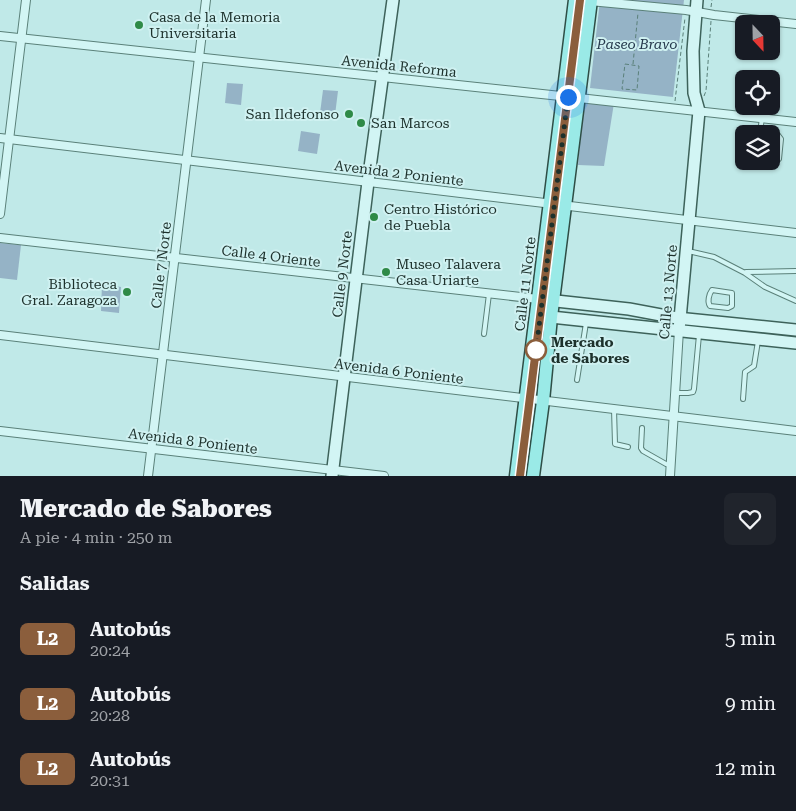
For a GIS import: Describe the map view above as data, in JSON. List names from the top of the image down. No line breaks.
{"streets":{"main road":["Calle 9 Norte","Calle 11 Norte","Calle 13 Norte"],"street":["Avenida Reforma","Avenida 2 Poniente","Calle 4 Oriente","Calle 7 Norte","Avenida 6 Poniente","Avenida 8 Poniente"]},"crossings":[["Avenida Reforma","Calle 7 Norte"],["Avenida Reforma","Calle 9 Norte"],["Avenida Reforma","Calle 11 Norte"],["Avenida Reforma","Calle 13 Norte"],["Avenida 2 Poniente","Calle 7 Norte"],["Avenida 2 Poniente","Calle 9 Norte"],["Avenida 2 Poniente","Calle 11 Norte"],["Avenida 2 Poniente","Calle 13 Norte"],["Calle 4 Oriente","Calle 7 Norte"],["Calle 4 Oriente","Calle 9 Norte"],["Calle 4 Oriente","Calle 11 Norte"],["Calle 7 Norte","Avenida 6 Poniente"],["Calle 7 Norte","Avenida 8 Poniente"],["Calle 9 Norte","Avenida 6 Poniente"],["Calle 9 Norte","Avenida 8 Poniente"],["Calle 11 Norte","Avenida 6 Poniente"],["Calle 13 Norte","Avenida 6 Poniente"]],"parks":["Paseo Bravo"],"places":["Casa de la Memoria Universitaria","San Ildefonso","San Marcos","Centro Histórico de Puebla","Museo Talavera Casa Uriarte","Biblioteca Gral. Zaragoza","Mercado de Sabores"],"lines":["bus line L2"],"north":"bottom","page":{"heading":[["Mercado de Sabores","A pie · 4 min · 250 m"],"Salidas"],"list":[{"mark":"L2","name":"Autobús","note":"20:24","value":"5 min"},{"mark":"L2","name":"Autobús","note":"20:28","value":"9 min"},{"mark":"L2","name":"Autobús","note":"20:31","value":"12 min"}]}}
